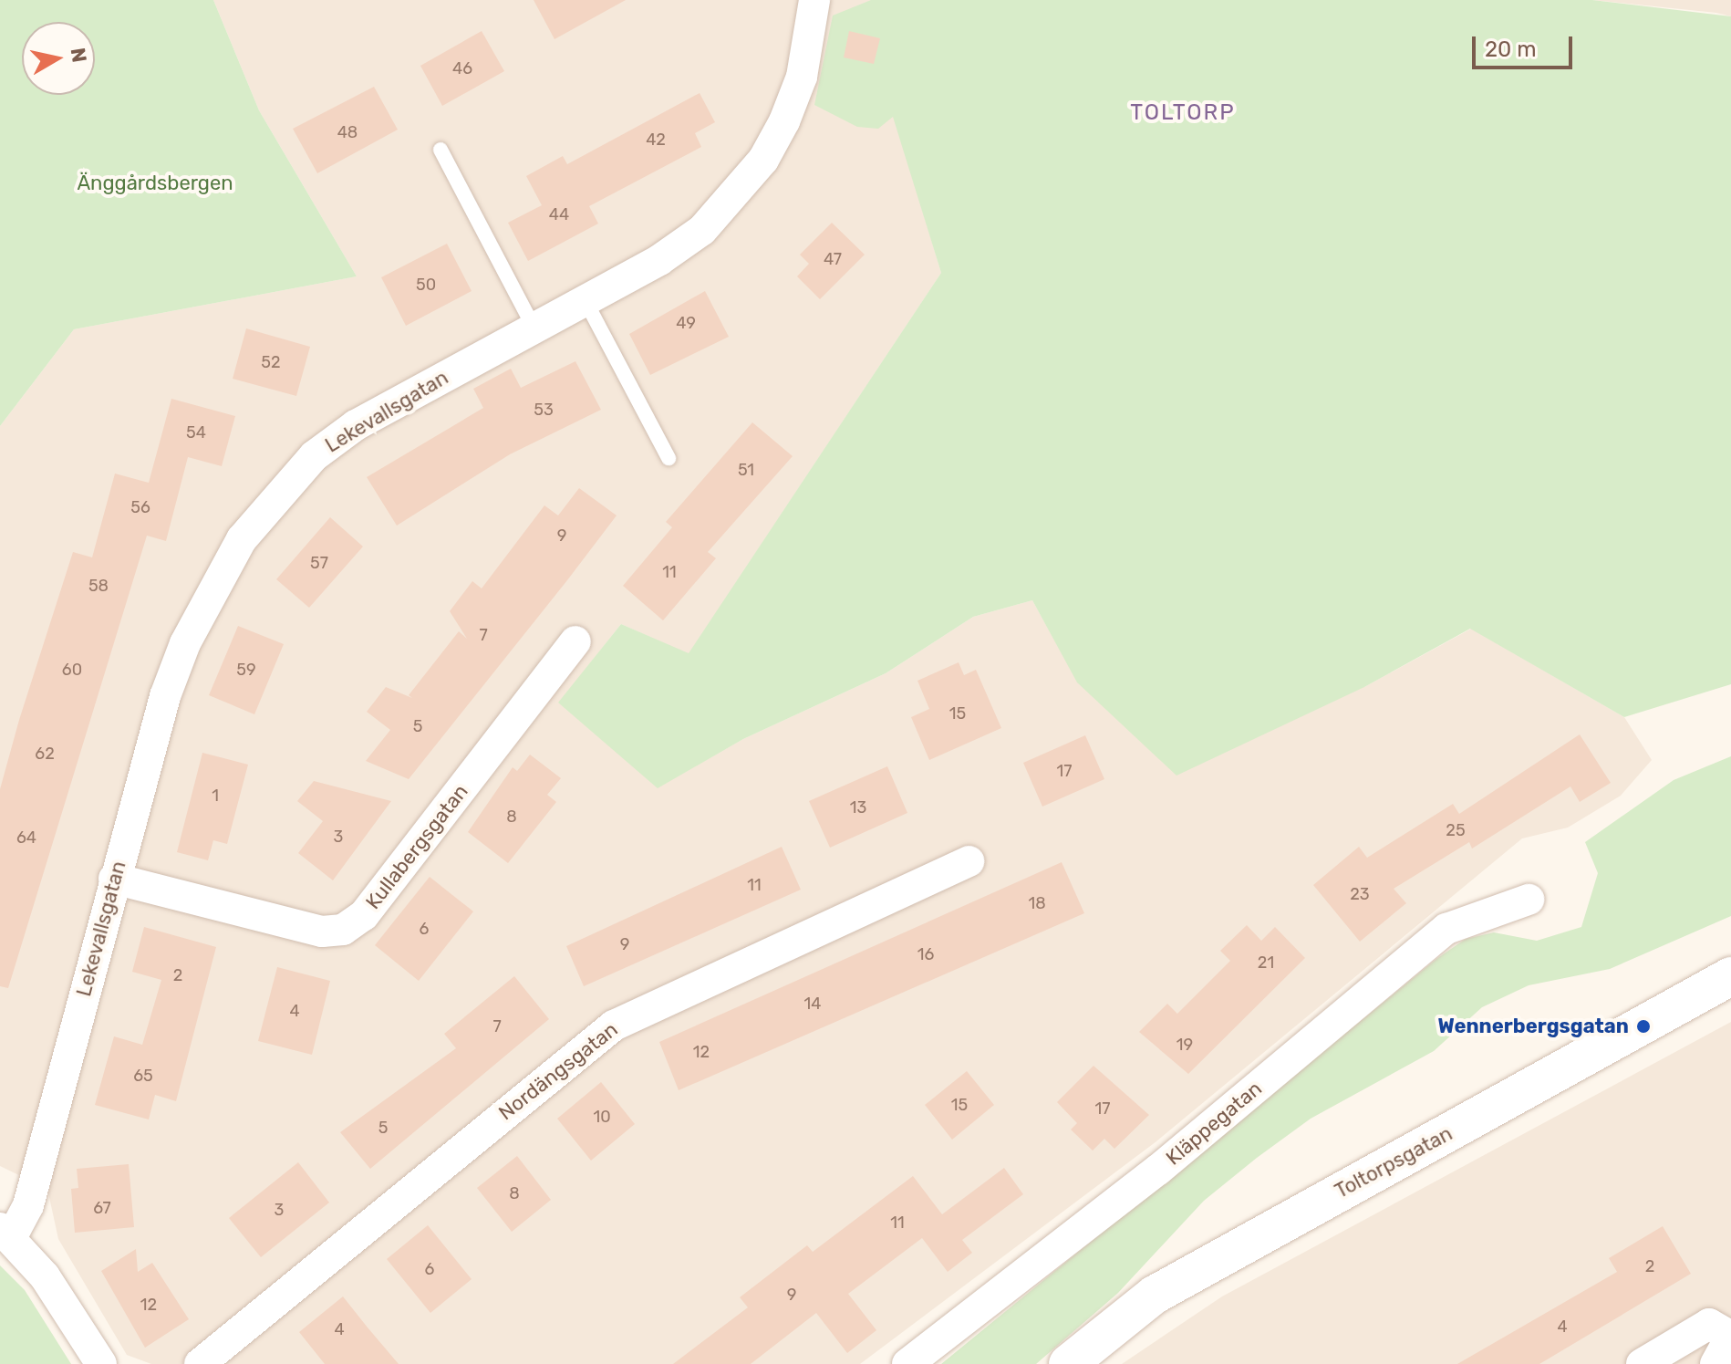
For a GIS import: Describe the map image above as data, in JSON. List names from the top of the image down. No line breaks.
{"streets":{"street":["Lekevallsgatan","Kullabergsgatan","Nordängsgatan","Kläppegatan","Toltorpsgatan"]},"crossings":[["Lekevallsgatan","Kullabergsgatan"]],"districts":["TOLTORP"],"parks":["Änggårdsbergen"],"places":["Wennerbergsgatan"],"house_numbers":["46","48","42","44","47","50","49","52","53","54","51","56","9","57","11","58","7","60","59","15","5","62","17","1","13","8","25","3","64","11","23","18","6","9","16","21","2","14","4","7","19","12","65","15","17","10","5","8","67","3","11","2","6","9","12","4","4"],"scale_bar":"20 m","north":"right"}
